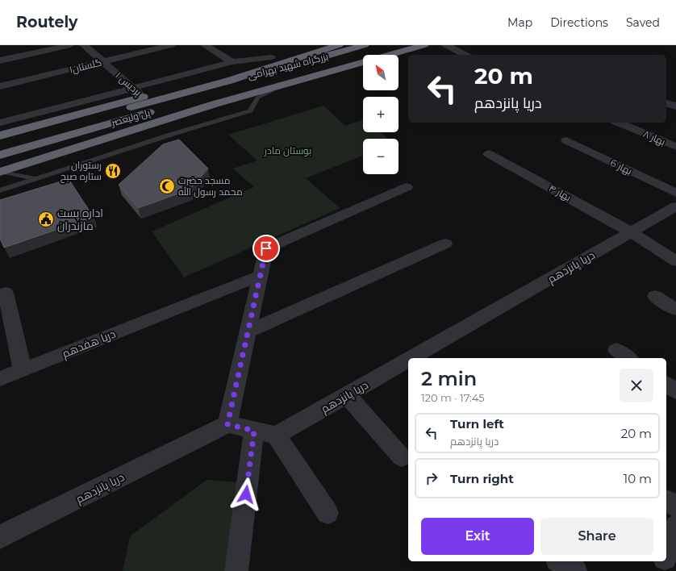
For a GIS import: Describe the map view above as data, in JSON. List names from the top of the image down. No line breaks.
{"streets":{"highway":["بزرگراه شهید بهرامی","پل ولیعصر"],"street":["گلستان۱","پردیس ۱","بهار ۸","بهار 6","بهار ۴","دریا پانزدهم","دریا هفدهم"]},"crossings":[["گلستان۱","پردیس ۱"],["بزرگراه شهید بهرامی","پل ولیعصر"],["بهار ۴","دریا پانزدهم"]],"parks":["بوستان مادر"],"places":{"restaurant":["رستوران ستاره صبح"],"mosque":["مسجد حضرت محمد رسول الله"],"public building":["اداره پست مازندران"]},"north":"top left","page":{"header":"Routely","nav":["Map","Directions","Saved"],"map_buttons":["+","−"],"turn":["20 m","دریا پانزدهم"],"heading":["2 min","120 m · 17:45"],"list":[{"name":"Turn left","note":"دریا پانزدهم","value":"20 m"},{"name":"Turn right","value":"10 m"}],"buttons":["Exit","Share"]}}
